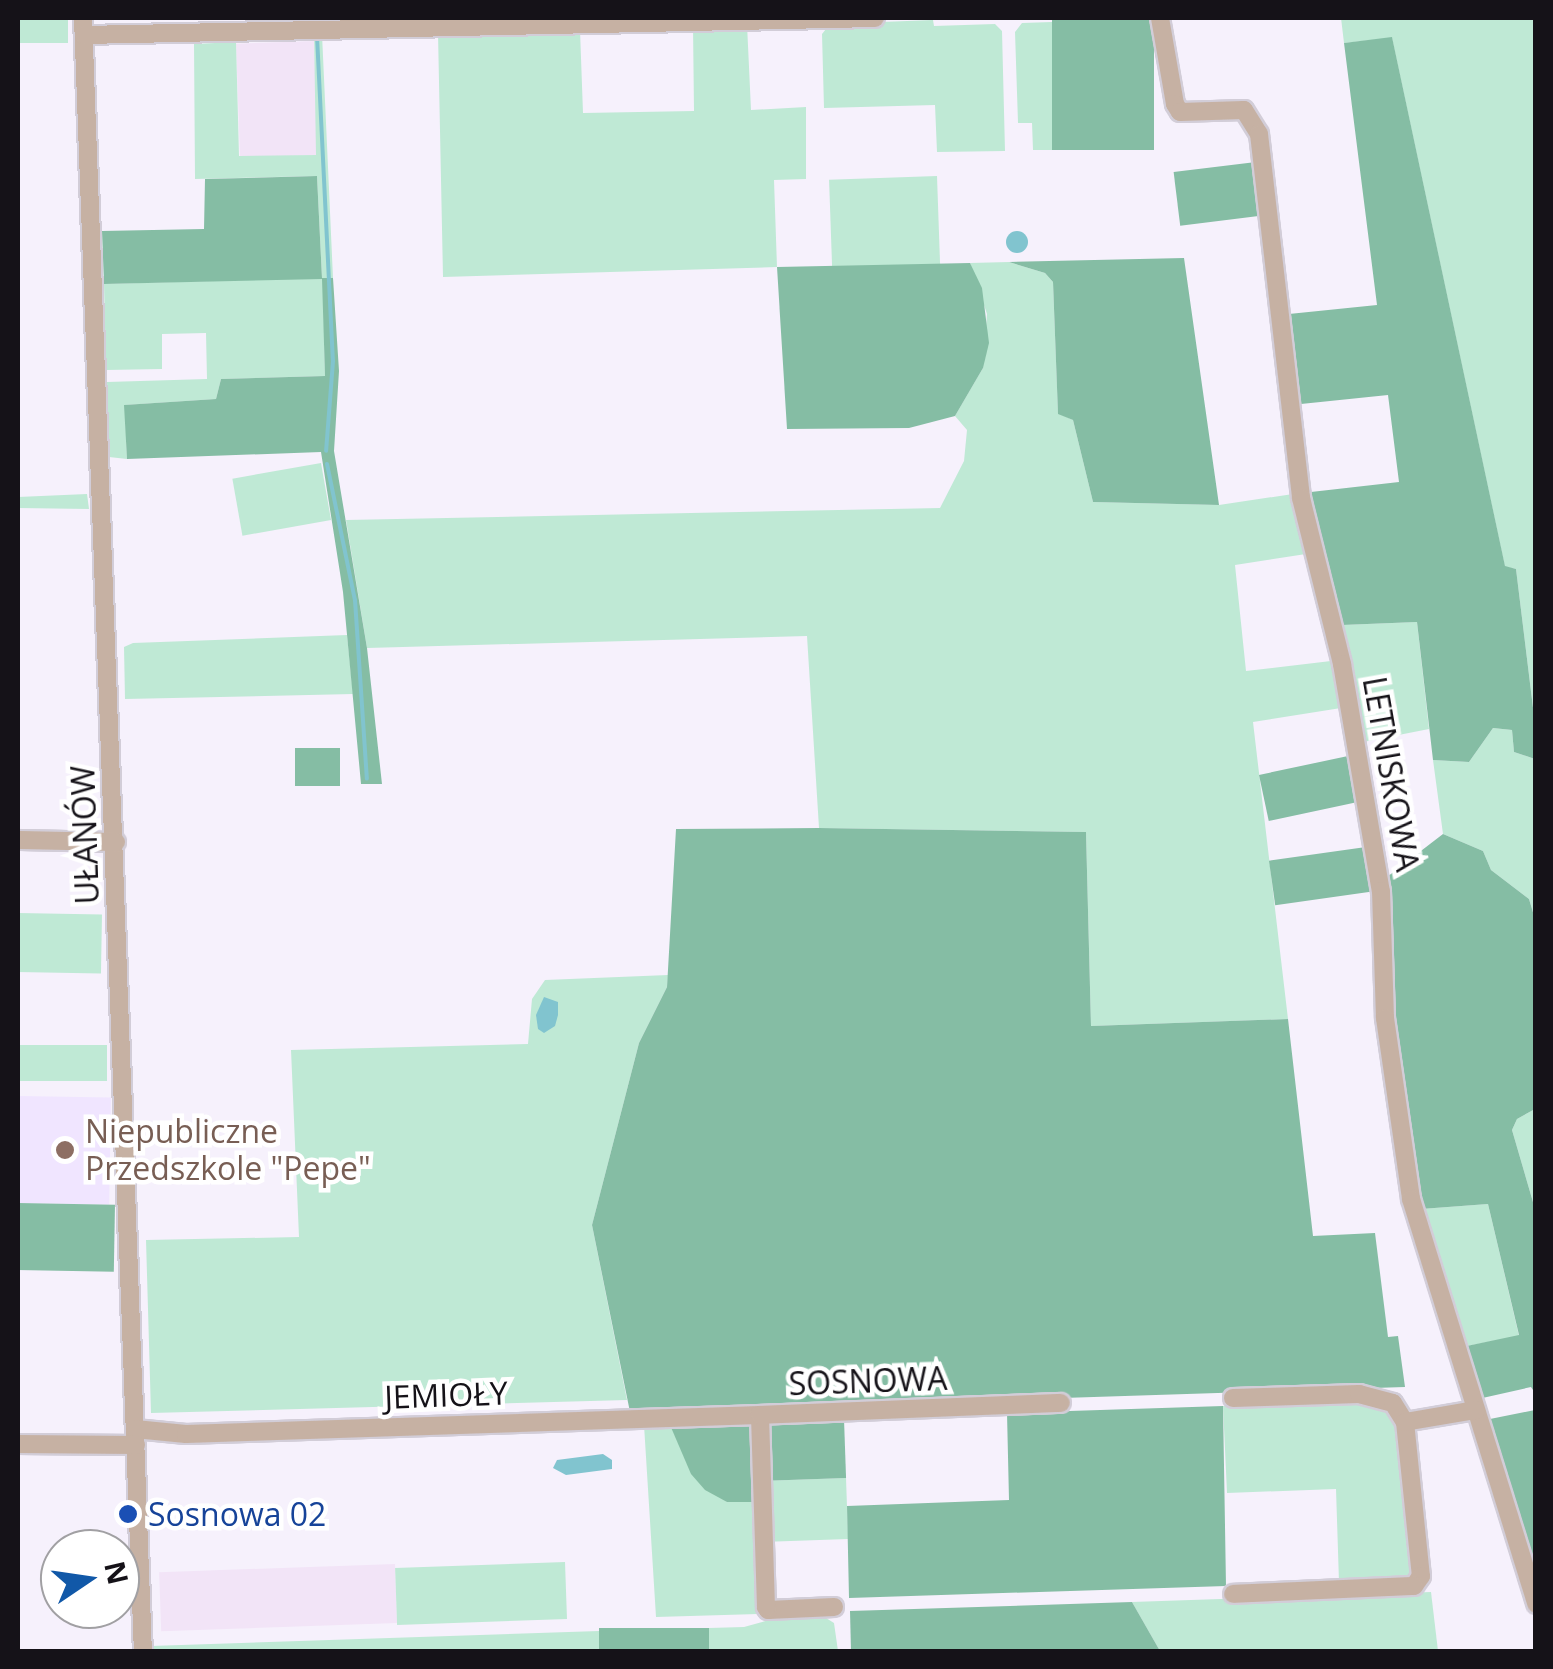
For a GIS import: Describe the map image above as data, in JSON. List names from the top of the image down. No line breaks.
{"streets":{"street":["LETNISKOWA","UŁANÓW","SOSNOWA","JEMIOŁY"]},"crossings":[["UŁANÓW","JEMIOŁY"],["SOSNOWA","JEMIOŁY"]],"places":["Niepubliczne Przedszkole \"Pepe\"","Sosnowa 02"],"north":"right"}
